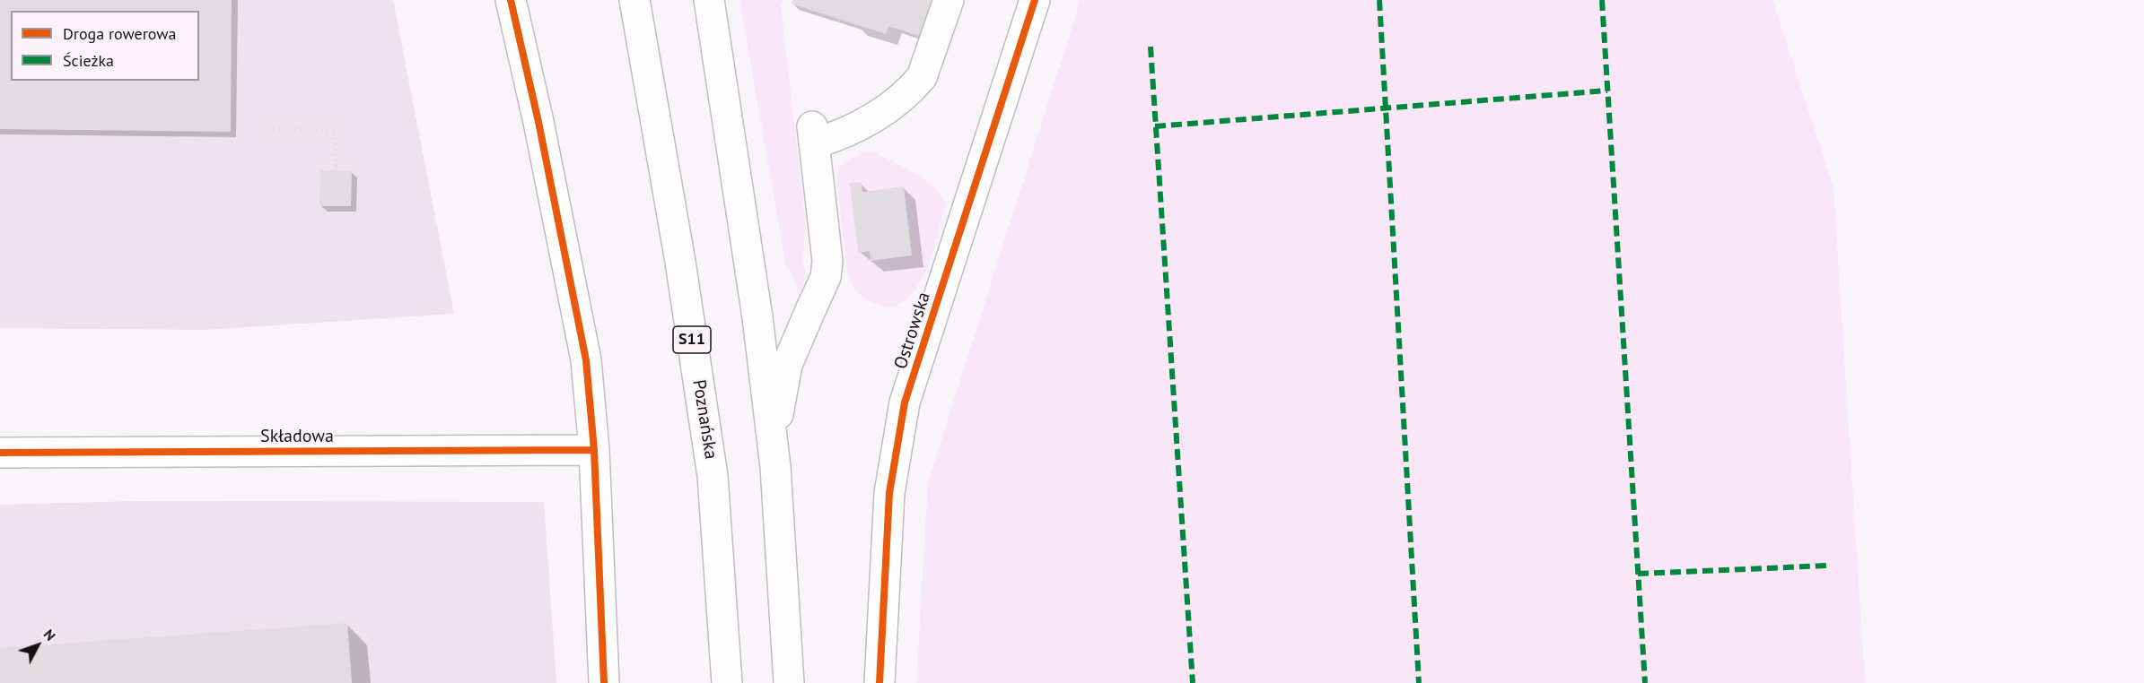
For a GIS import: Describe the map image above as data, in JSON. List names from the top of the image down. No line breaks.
{"streets":{"main road":["Ostrowska","S11","Poznańska","Składowa"]},"legend":["Droga rowerowa","Ścieżka"],"north":"top right"}
